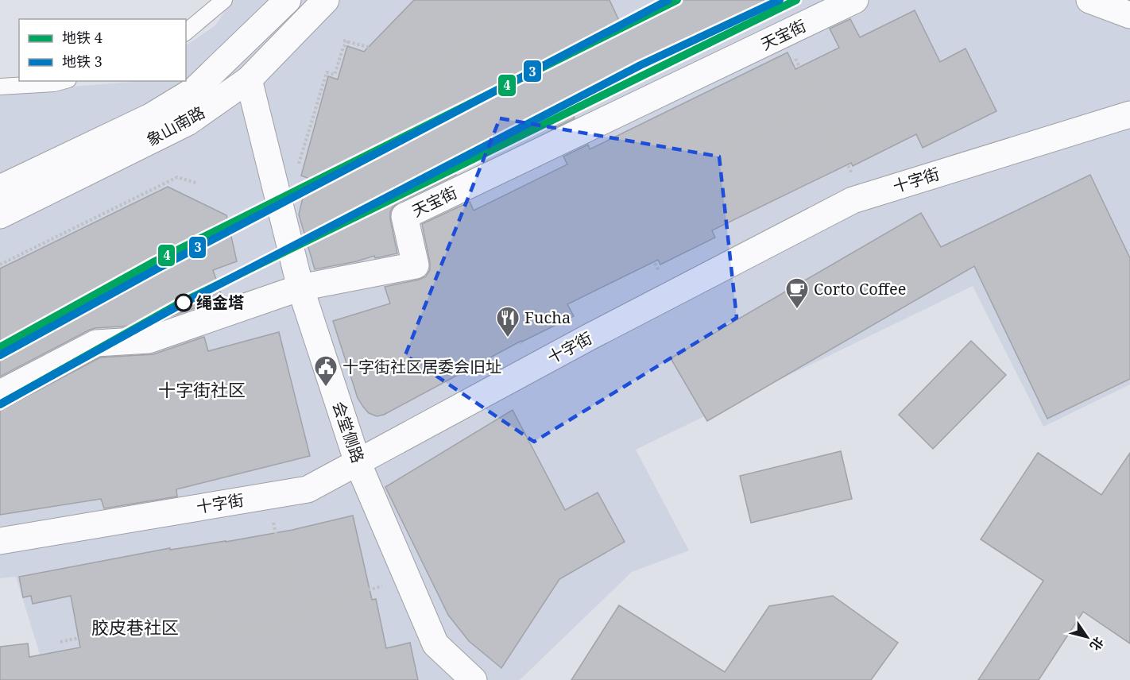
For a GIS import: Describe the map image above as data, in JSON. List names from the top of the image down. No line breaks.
{"streets":{"street":["天宝街","象山南路","十字街","会堂侧路"]},"crossings":[["天宝街","会堂侧路"],["象山南路","会堂侧路"],["十字街","会堂侧路"]],"districts":["十字街社区","胶皮巷社区"],"places":{"other":["绳金塔"],"cafe":["Corto Coffee"],"restaurant":["Fucha"],"public building":["十字街社区居委会旧址"]},"lines":["metro line 4","metro line 3"],"legend":["地铁 4","地铁 3"],"north":"bottom right"}
